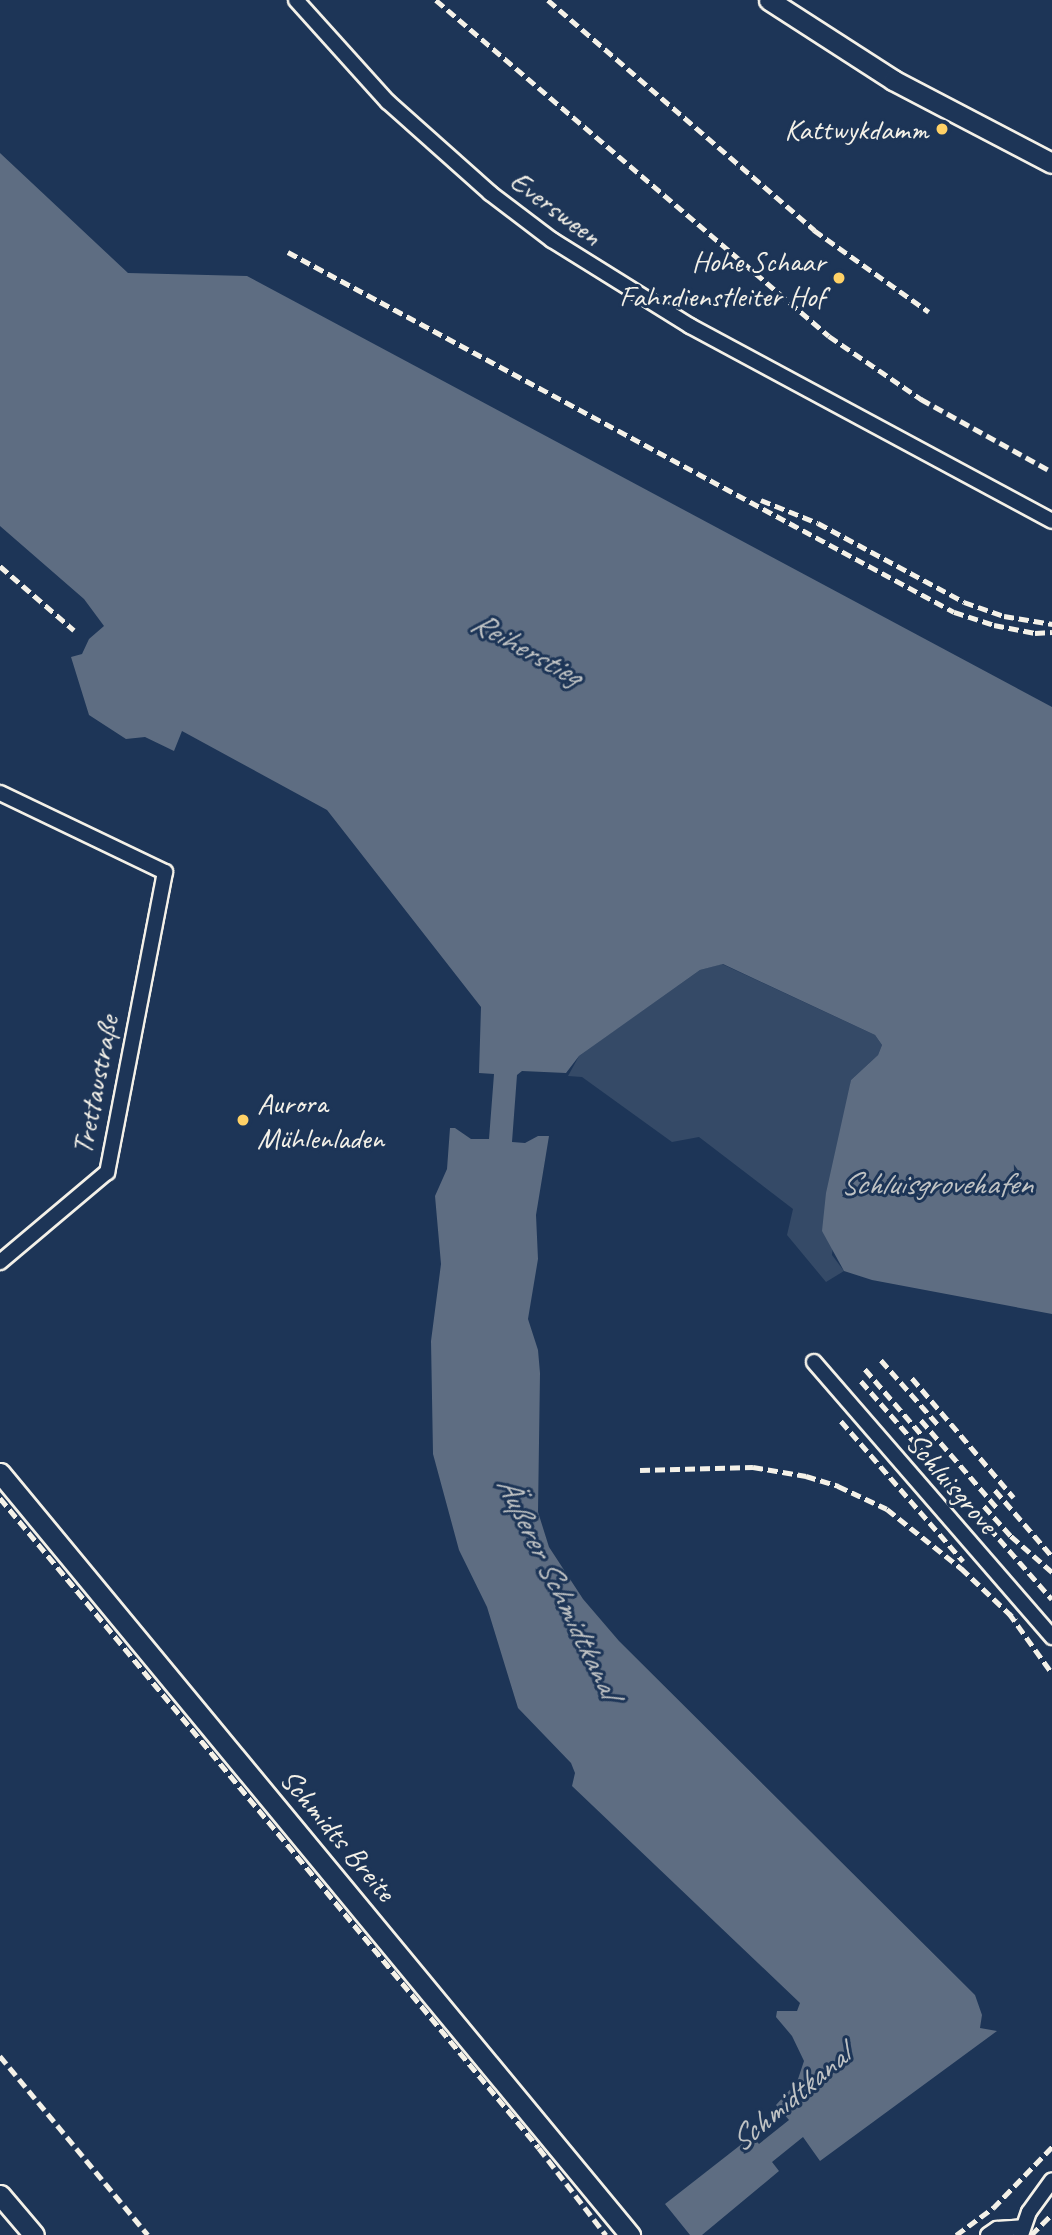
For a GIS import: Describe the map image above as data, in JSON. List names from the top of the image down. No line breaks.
{"streets":{"main road":["Schmidts Breite"],"street":["Eversween","Trettaustraße","Schluisgrove"]},"water":["Reiherstieg","Schluisgrovehafen","Äußerer Schmidtkanal","Schmidtkanal"],"places":["Kattwykdamm","Hohe Schaar Fahrdienstleiter Hof","Aurora Mühlenladen"]}
